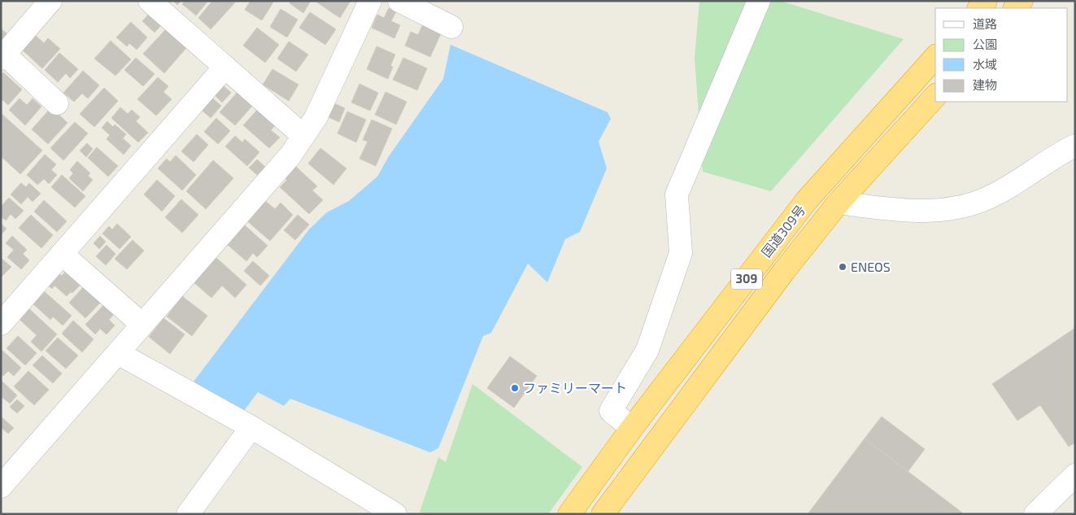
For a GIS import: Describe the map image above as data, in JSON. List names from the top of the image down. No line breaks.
{"streets":{"highway":["国道309号","309"]},"places":["ENEOS","ファミリーマート"],"legend":["道路","公園","水域","建物"]}
